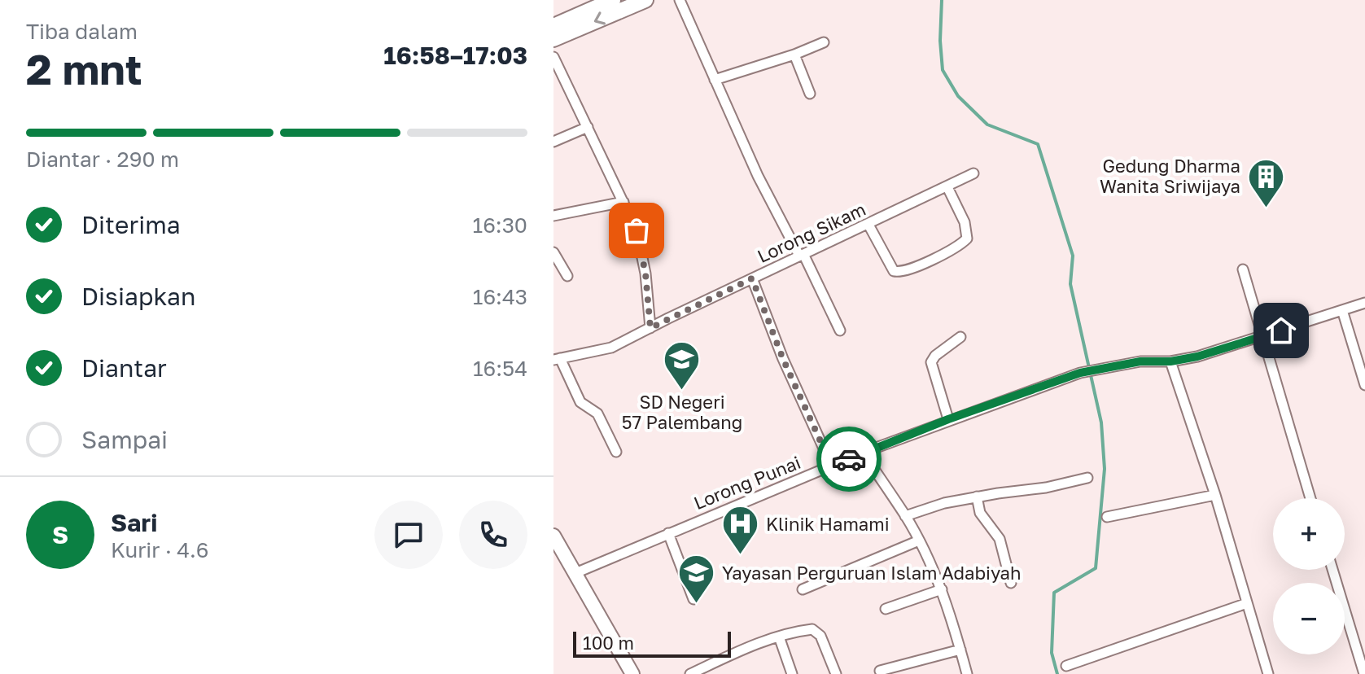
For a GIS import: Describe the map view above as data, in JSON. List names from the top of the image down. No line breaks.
{"streets":{"street":["Lorong Sikam","Lorong Punai"]},"places":{"building":["Gedung Dharma Wanita Sriwijaya"],"school or university":["SD Negeri 57 Palembang","Yayasan Perguruan Islam Adabiyah"],"hospital":["Klinik Hamami"]},"scale_bar":"100 m","page":{"heading":["2 mnt","Tiba dalam","16:58–17:03"],"panel":["Sari","Kurir · 4.6"],"bar":"Diantar · 290 m","list":[["Diterima","16:30"],["Disiapkan","16:43"],["Diantar","16:54"],"Sampai"],"map_buttons":["+","−"],"round":"S","scale":"100 m"}}
